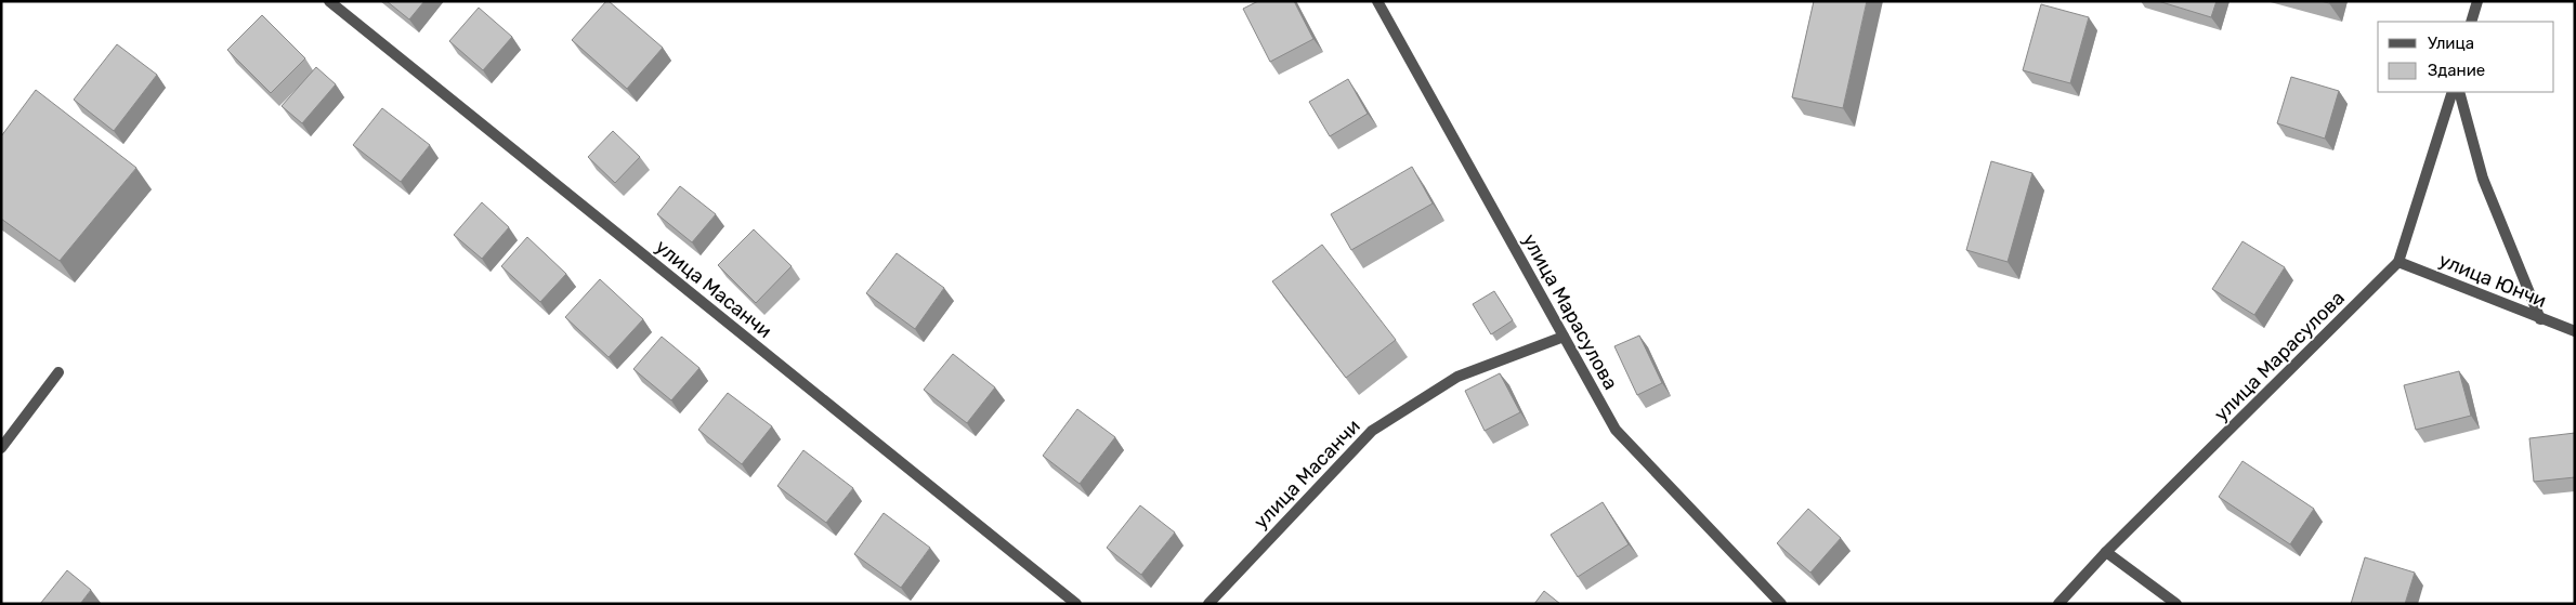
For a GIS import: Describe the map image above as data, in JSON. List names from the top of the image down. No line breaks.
{"streets":{"street":["улица Юнчи","улица Масанчи","улица Марасулова"]},"crossings":[["улица Юнчи","улица Марасулова"],["улица Масанчи","улица Марасулова"]],"legend":["Улица","Здание"]}
